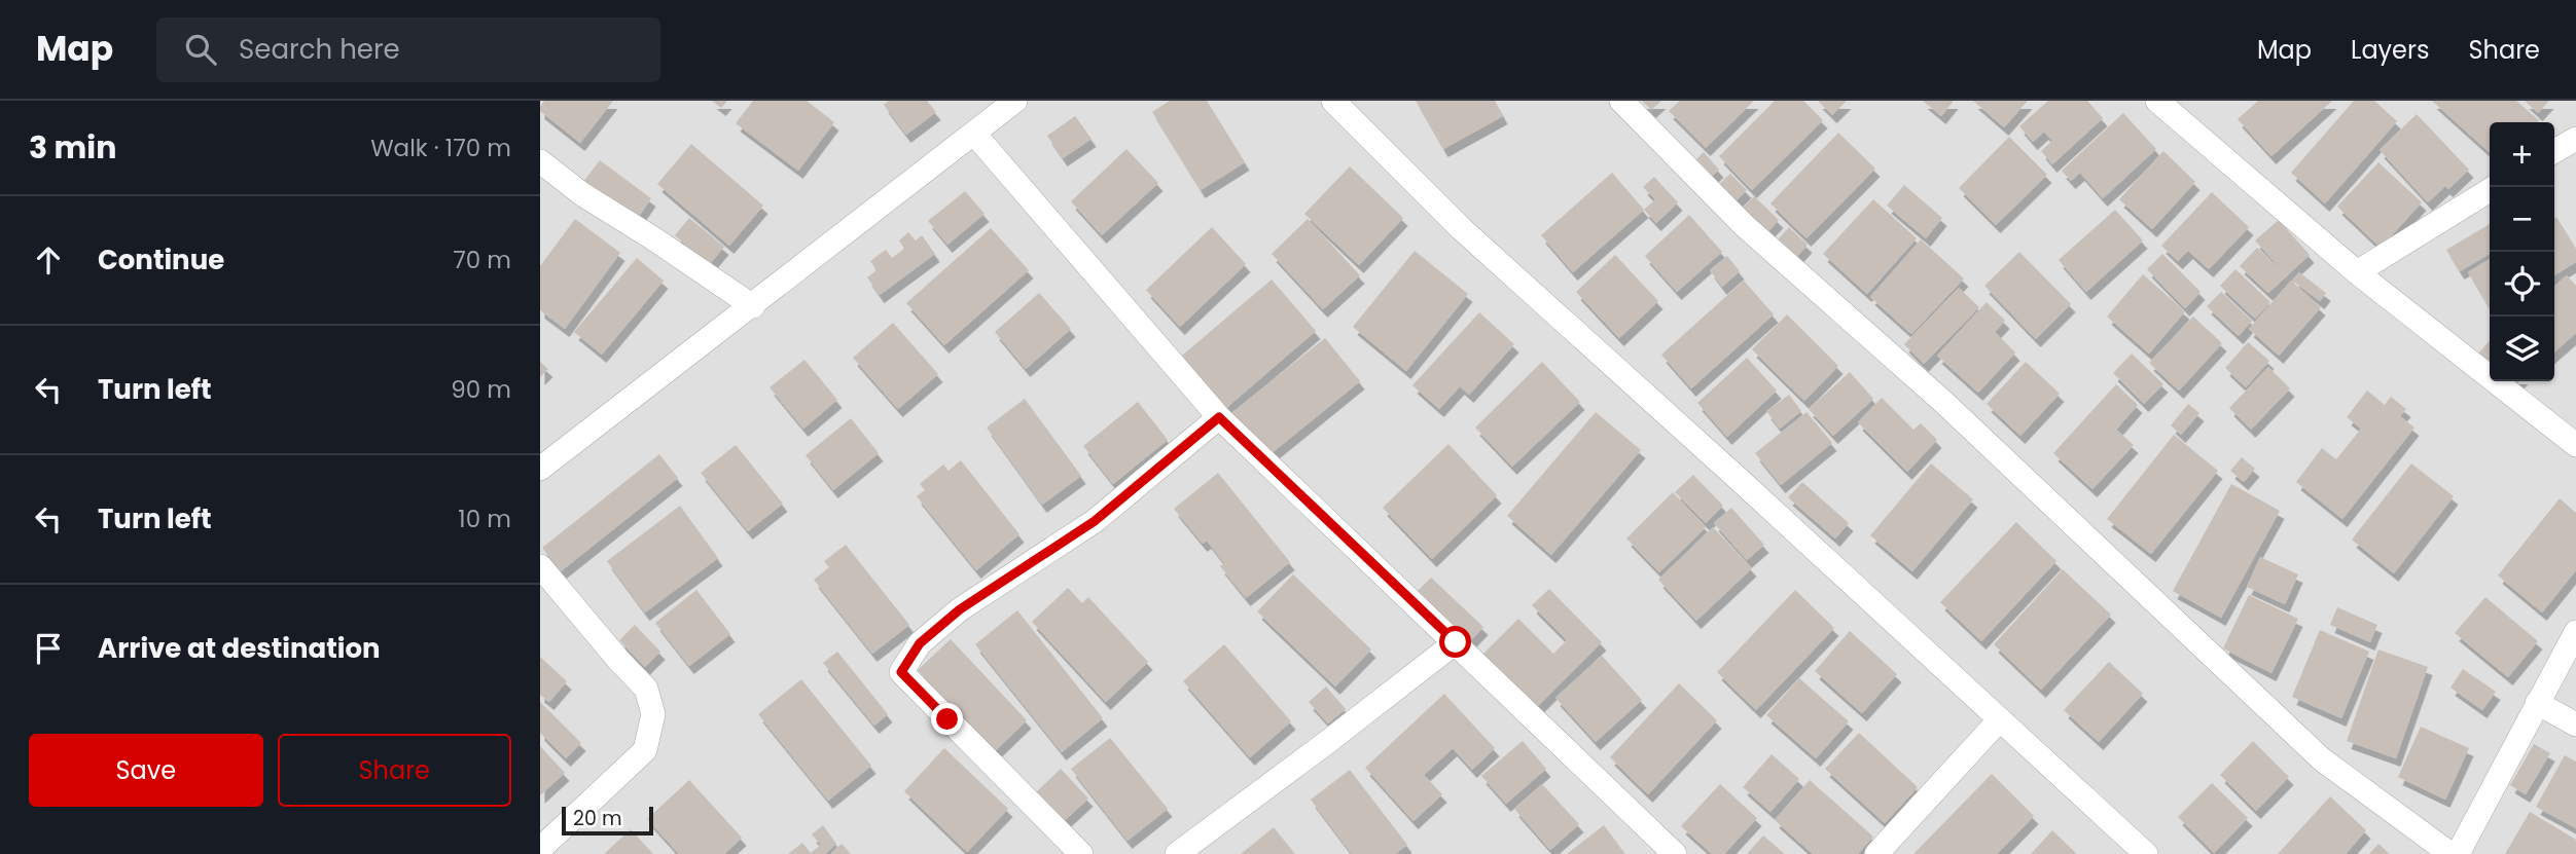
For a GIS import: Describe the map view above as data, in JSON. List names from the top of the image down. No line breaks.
{"scale_bar":"20 m","page":{"header":"Map","search":"Search here","nav":["Map","Layers","Share"],"heading":["3 min","Walk · 170 m"],"map_buttons":["+","−"],"list":[["Continue","70 m"],["Turn left","90 m"],["Turn left","10 m"],"Arrive at destination"],"buttons":["Save","Share"],"scale":"20 m"}}
